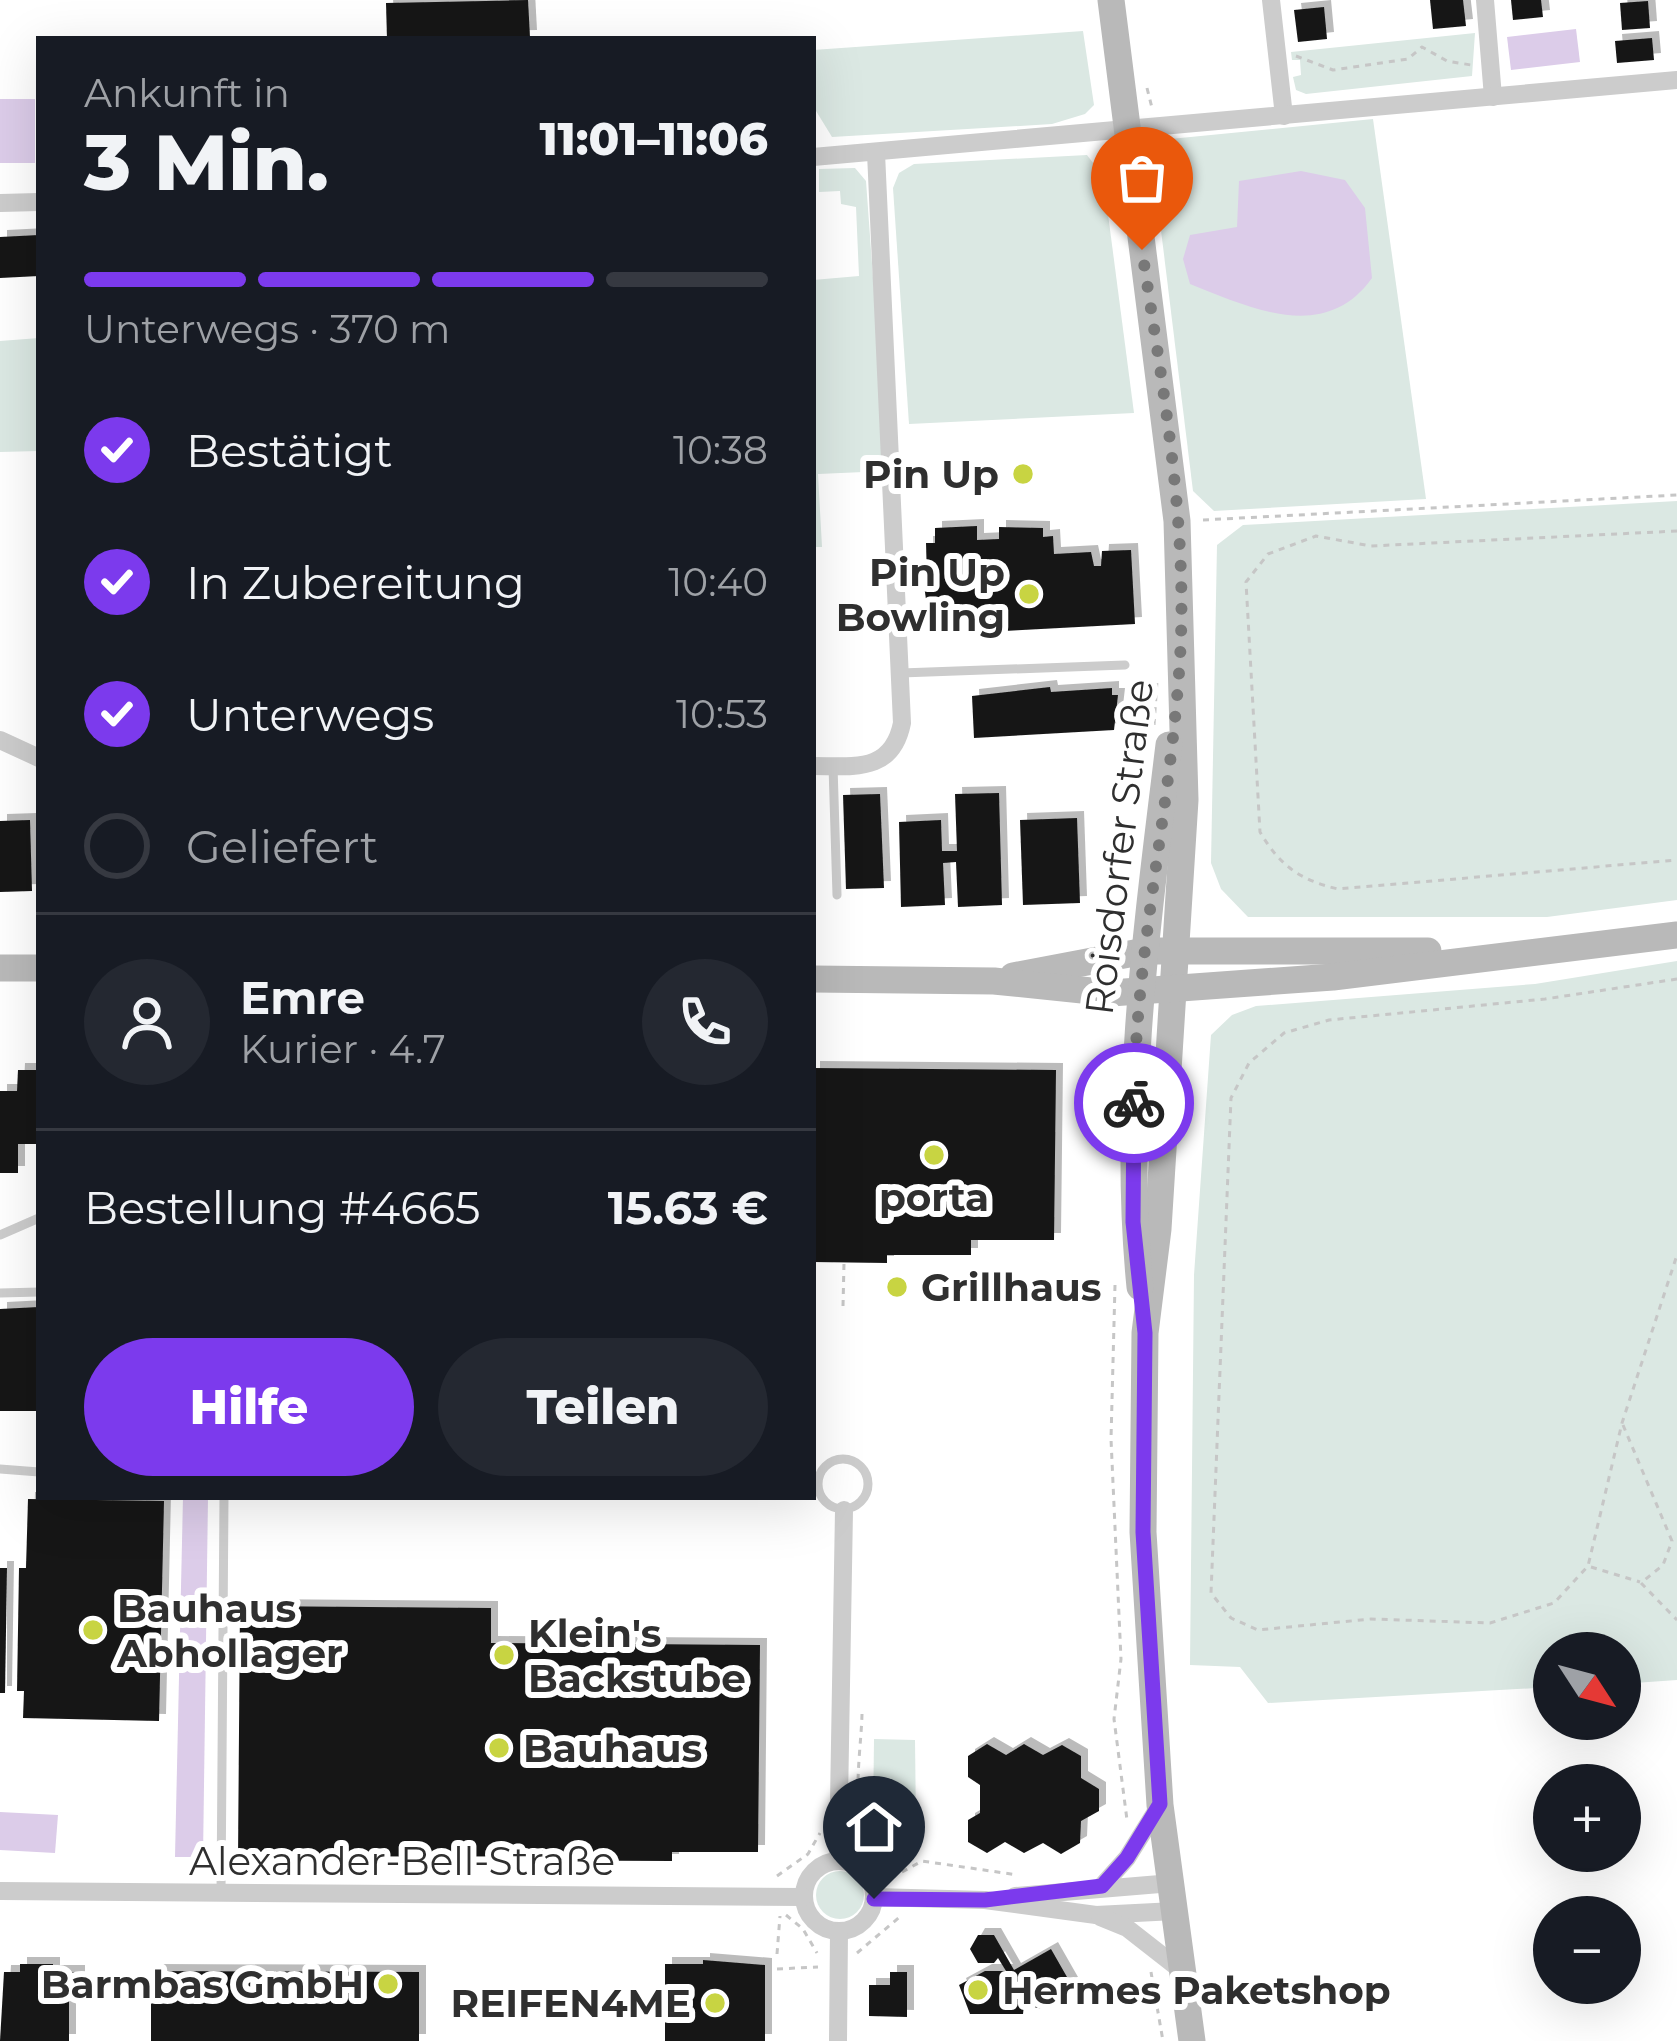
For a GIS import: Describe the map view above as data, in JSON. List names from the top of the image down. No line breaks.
{"streets":{"main road":["Roisdorfer Straße"],"street":["Alexander-Bell-Straße"]},"places":["Pin Up","Pin Up Bowling","porta","Grillhaus","Bauhaus Abhollager","Klein's Backstube","Bauhaus","Barmbas GmbH","Hermes Paketshop","REIFEN4ME"],"north":"bottom right","page":{"heading":["3 Min.","Ankunft in","11:01–11:06"],"panel":["Emre","Kurier · 4.7","Bestellung #4665","15.63 €"],"bar":"Unterwegs · 370 m","list":[["Bestätigt","10:38"],["In Zubereitung","10:40"],["Unterwegs","10:53"],"Geliefert"],"buttons":["Hilfe","Teilen"],"map_buttons":["+","−"]}}
